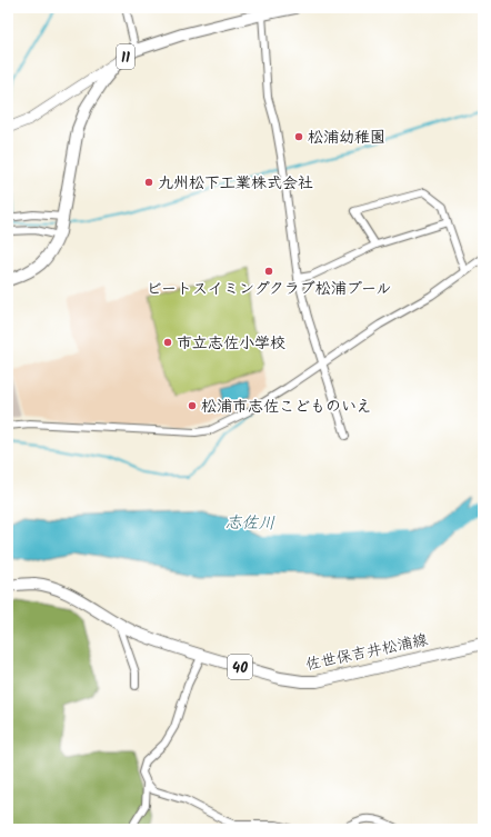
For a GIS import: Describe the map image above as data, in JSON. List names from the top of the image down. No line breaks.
{"streets":{"main road":["11","佐世保吉井松浦線","40"]},"water":["志佐川"],"places":["松浦幼稚園","九州松下工業株式会社","ビートスイミングクラブ松浦プール","市立志佐小学校","松浦市志佐こどものいえ"]}
